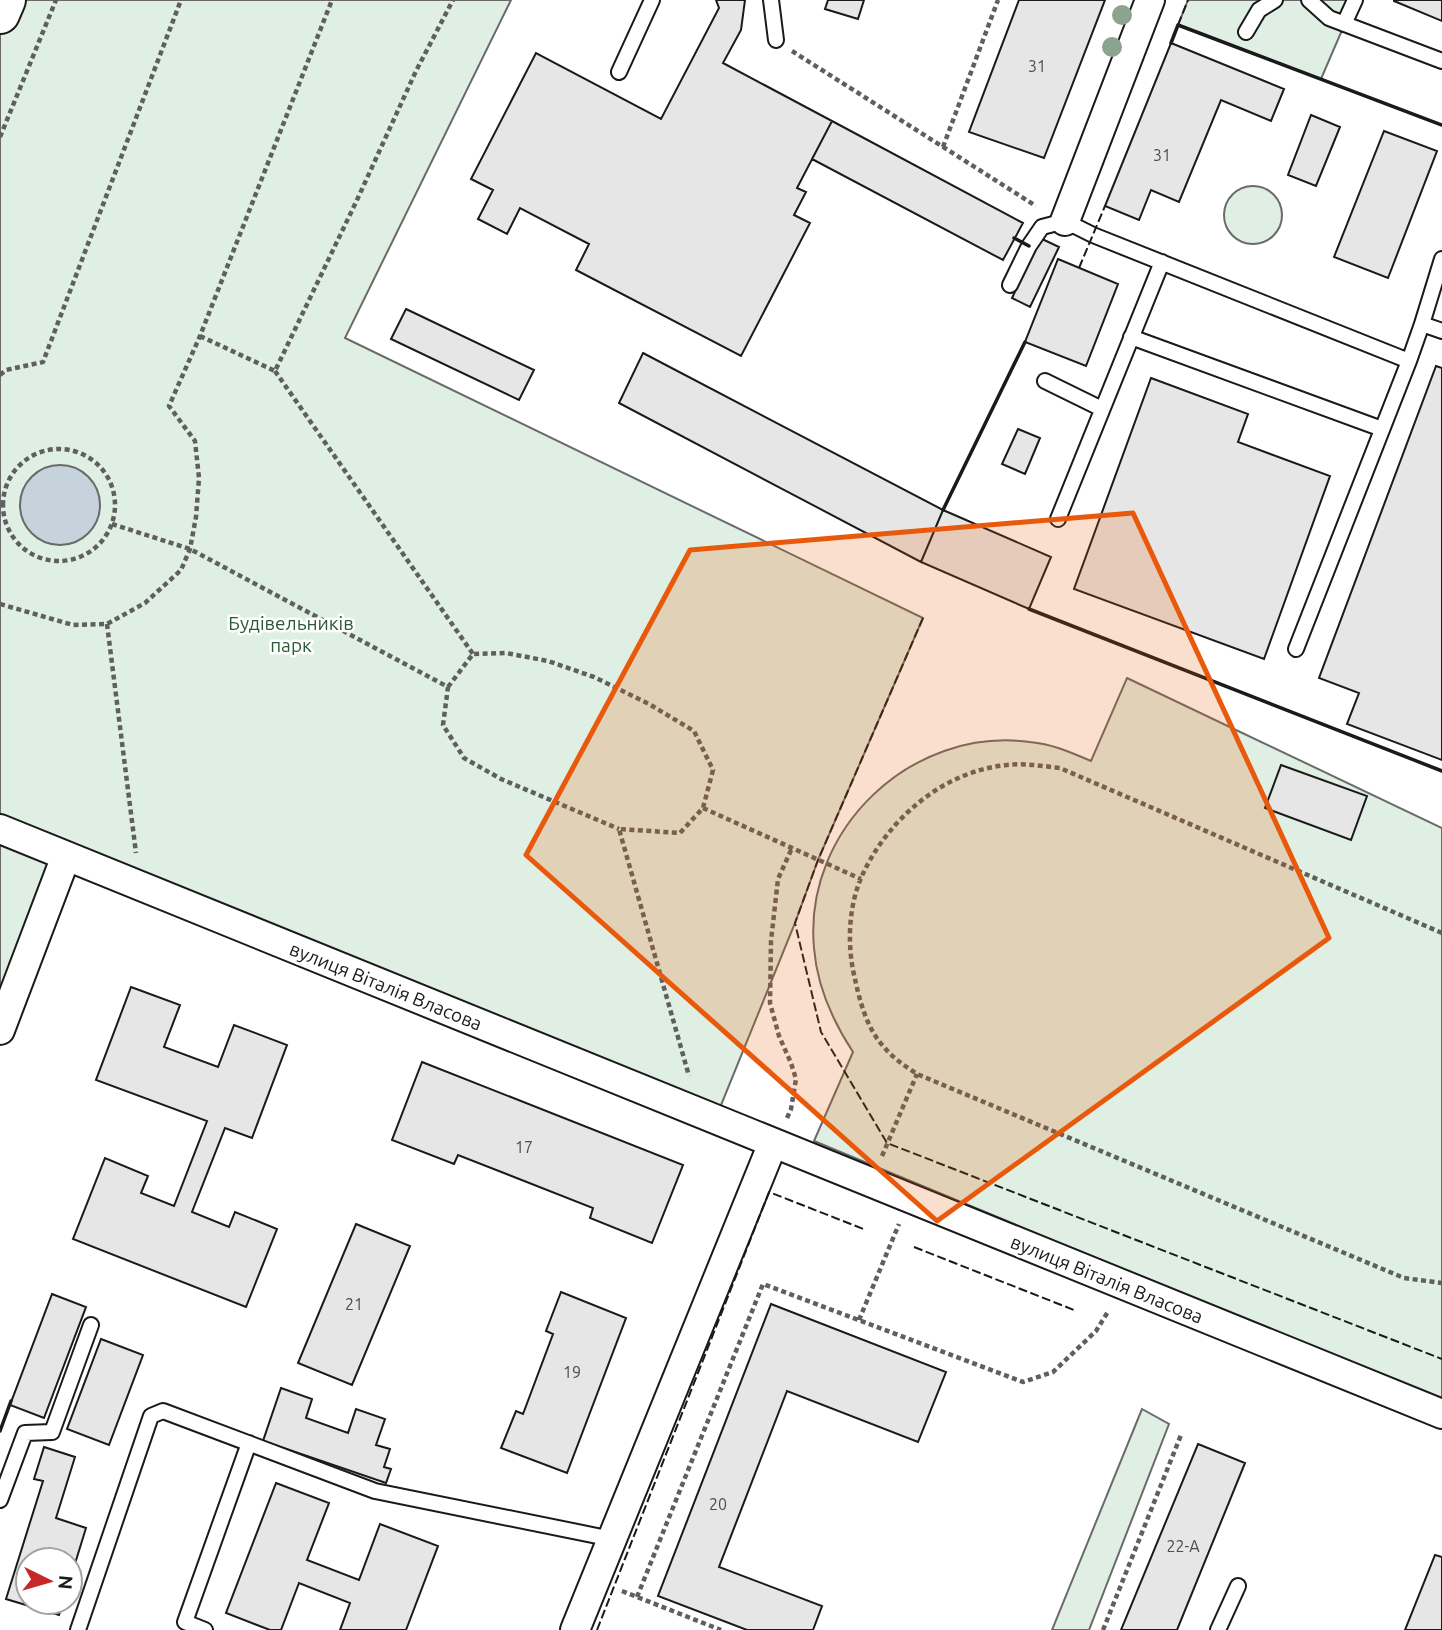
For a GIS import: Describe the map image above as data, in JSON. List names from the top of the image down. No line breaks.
{"streets":{"street":["вулиця Віталія Власова"]},"parks":["Будівельників парк"],"house_numbers":["31","31","17","21","19","20","22-А"],"north":"right"}
